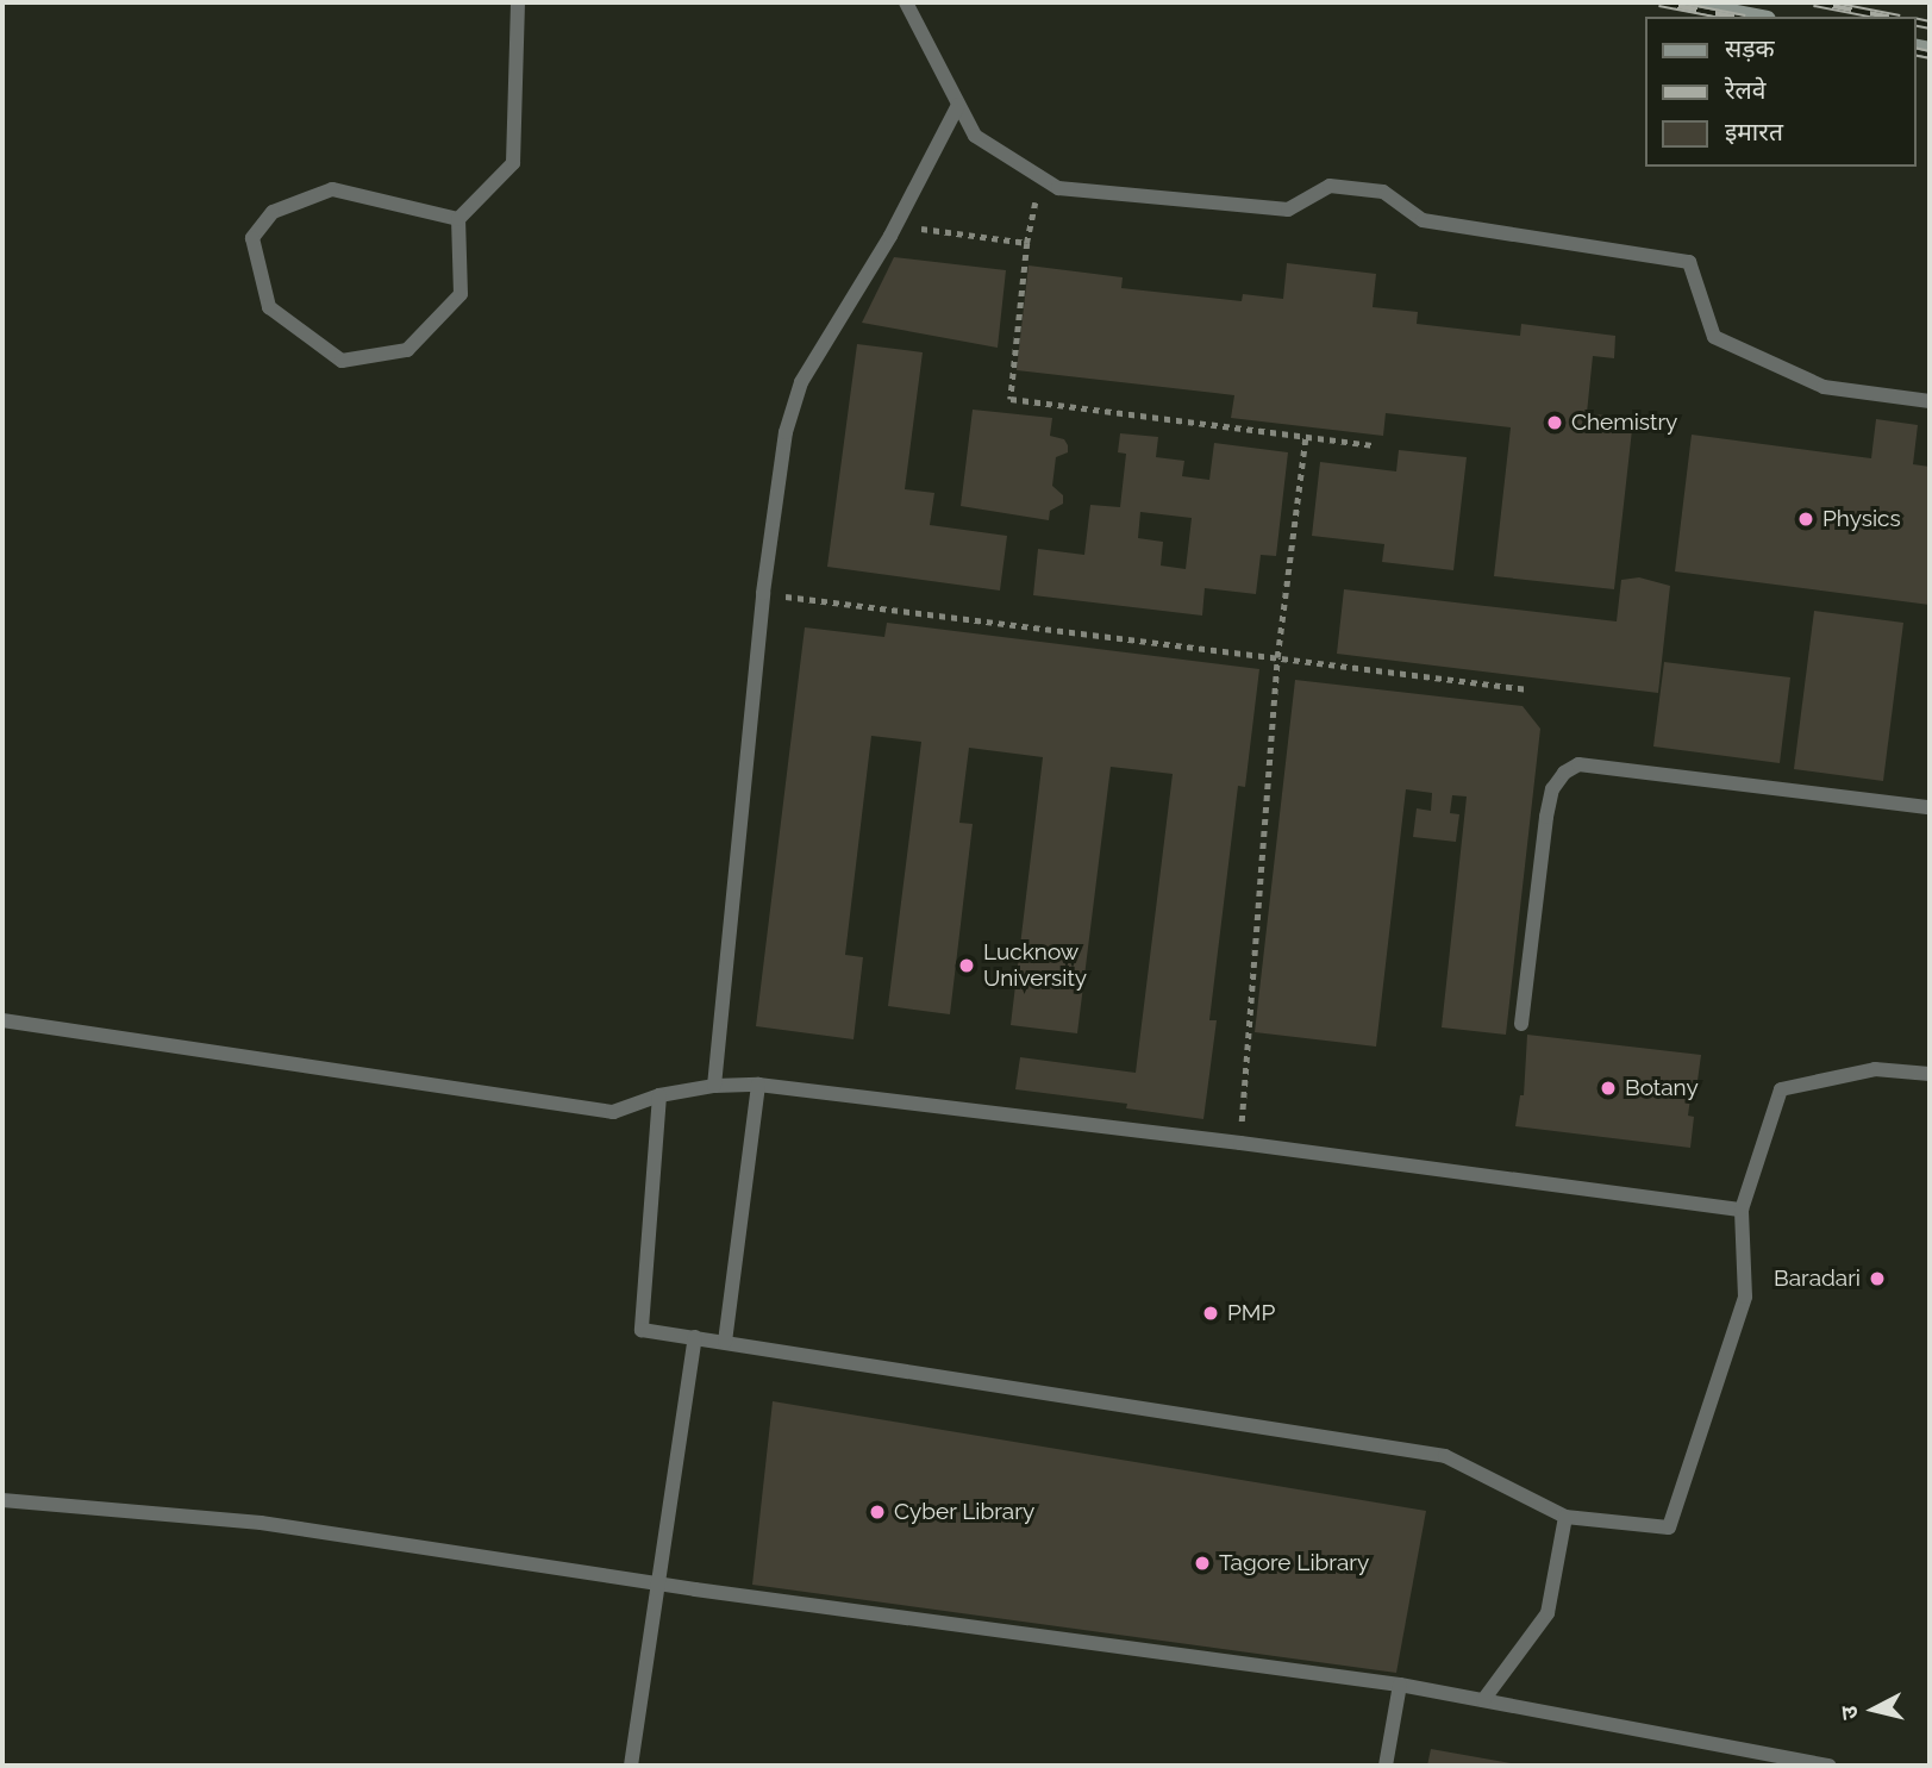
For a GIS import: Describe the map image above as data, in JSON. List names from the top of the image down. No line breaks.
{"places":["Chemistry","Physics","Lucknow University","Botany","Baradari","PMP","Cyber Library","Tagore Library"],"legend":["सड़क","रेलवे","इमारत"],"north":"left"}
